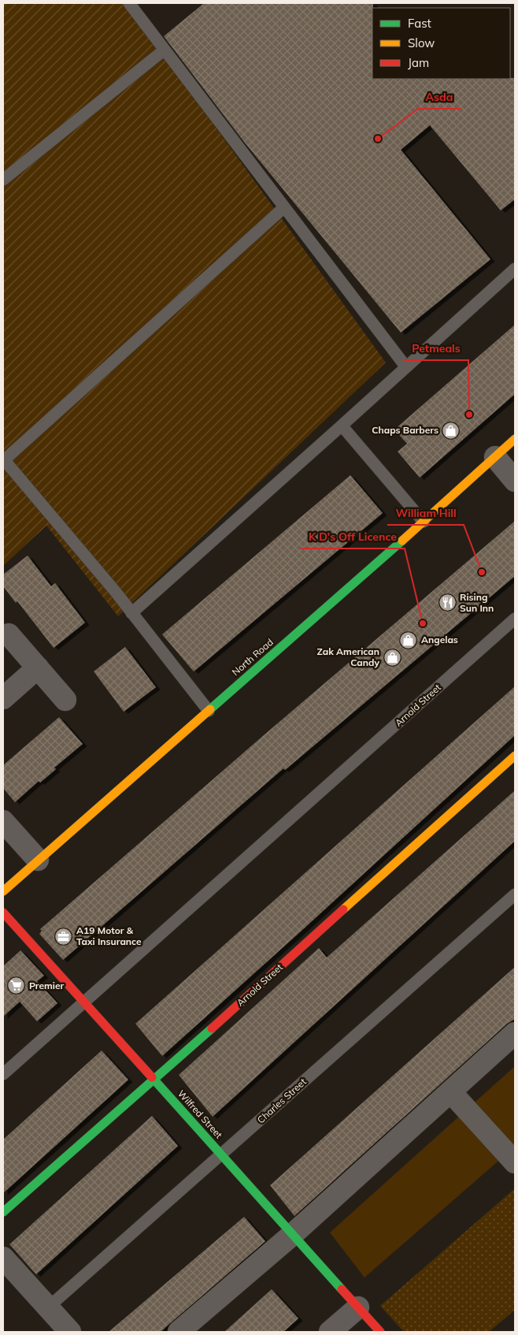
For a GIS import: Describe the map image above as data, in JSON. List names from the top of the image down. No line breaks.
{"streets":{"street":["North Road","Arnold Street","Wilfred Street"],"lane":["Charles Street"]},"crossings":[["Arnold Street","Wilfred Street"],["Charles Street","Wilfred Street"]],"places":{"other":["Asda","Petmeals","William Hill","K D's Off Licence"],"shop":["Chaps Barbers","Angelas","Zak American Candy"],"restaurant":["Rising Sun Inn"],"office":["A19 Motor & Taxi Insurance"],"supermarket":["Premier"]},"legend":["Fast","Slow","Jam"]}
